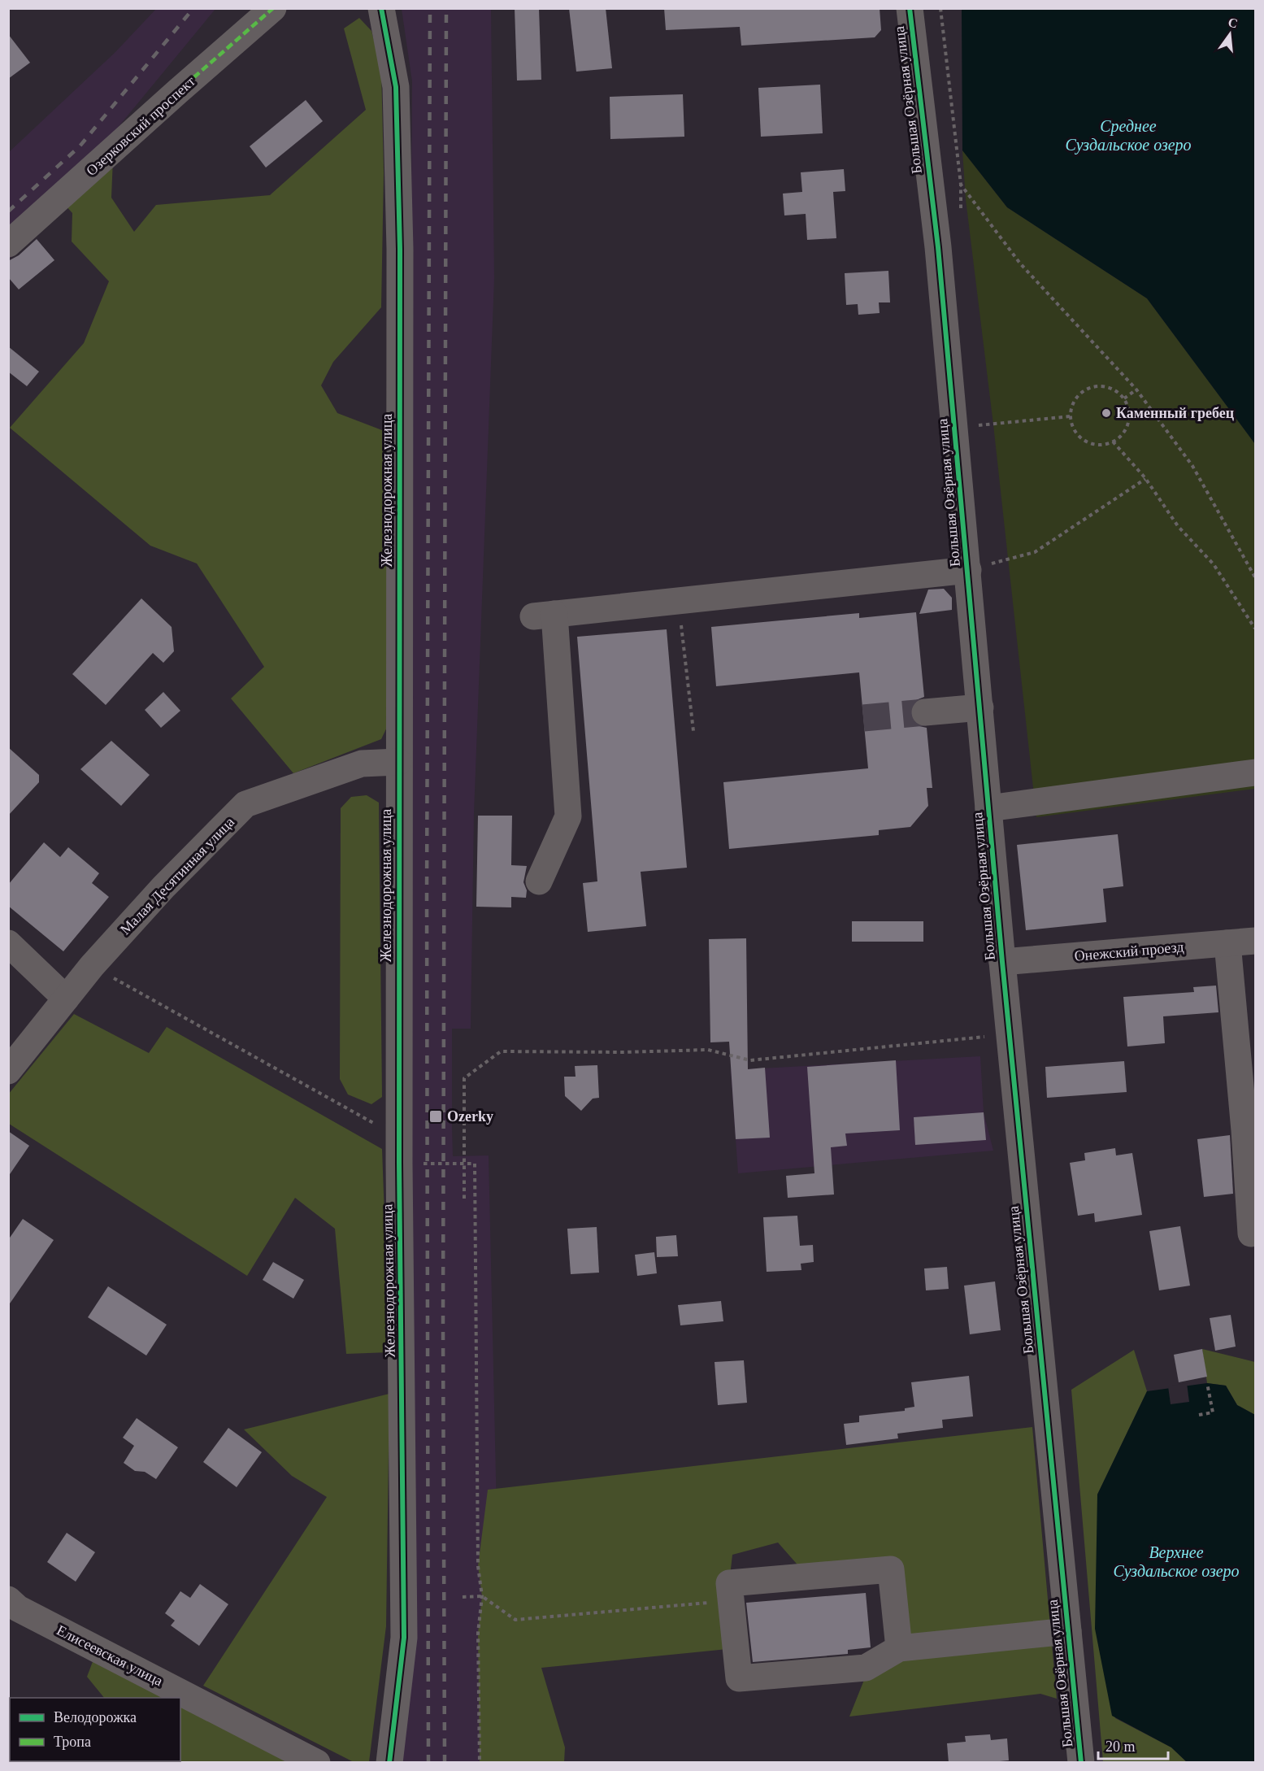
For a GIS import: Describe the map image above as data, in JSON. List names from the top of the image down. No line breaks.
{"streets":{"street":["Большая Озёрная улица","Озерковский проспект","Железнодорожная улица","Малая Десятинная улица","Онежский проезд","Елисеевская улица"]},"crossings":[["Большая Озёрная улица","Онежский проезд"],["Железнодорожная улица","Малая Десятинная улица"]],"water":["Среднее Суздальское озеро","Верхнее Суздальское озеро"],"places":{"other":["Каменный гребец"],"transit":["Ozerky"]},"legend":["Велодорожка","Тропа"],"scale_bar":"20 m","north":"top"}
